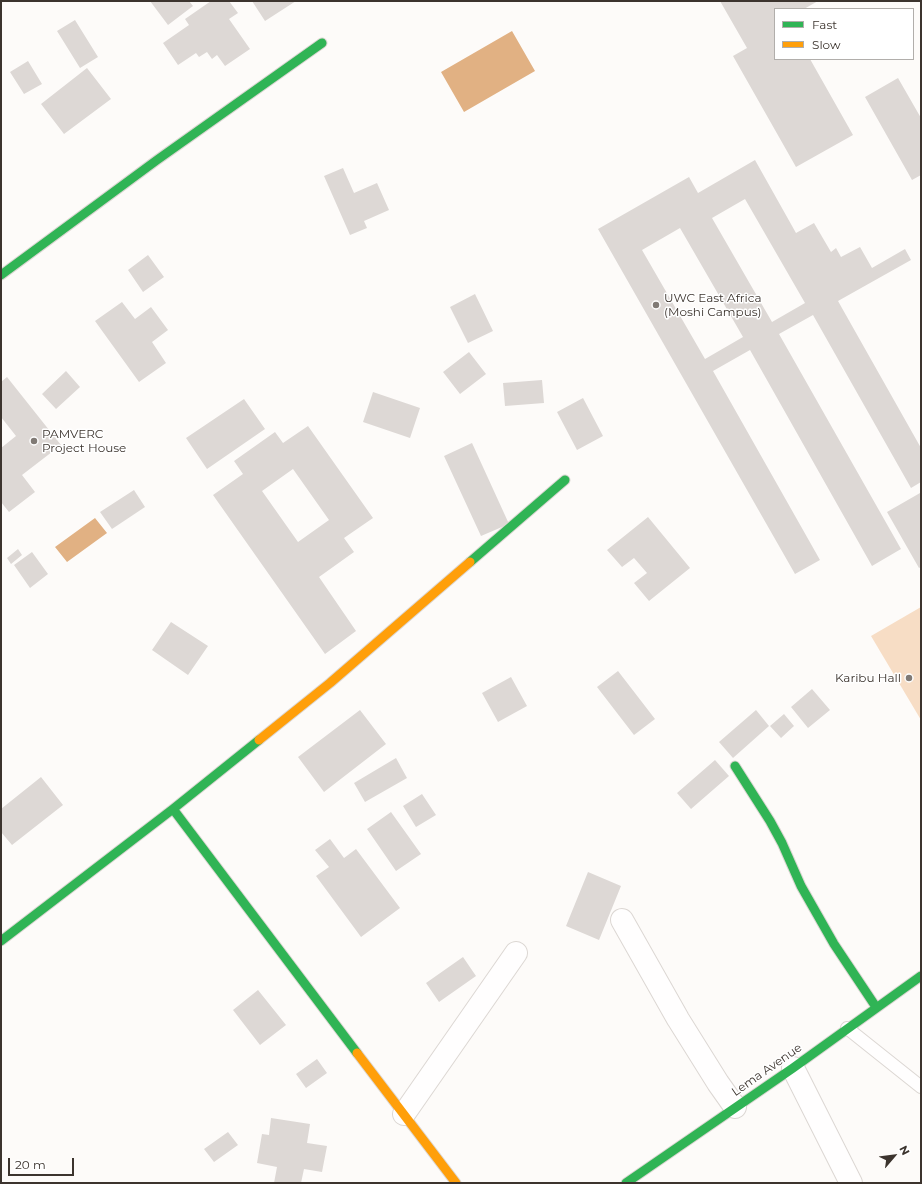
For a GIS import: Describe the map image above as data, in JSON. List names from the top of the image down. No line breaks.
{"streets":{"street":["Lema Avenue"]},"places":["UWC East Africa (Moshi Campus)","PAMVERC Project House","Karibu Hall"],"legend":["Fast","Slow"],"scale_bar":"20 m","north":"top right"}
